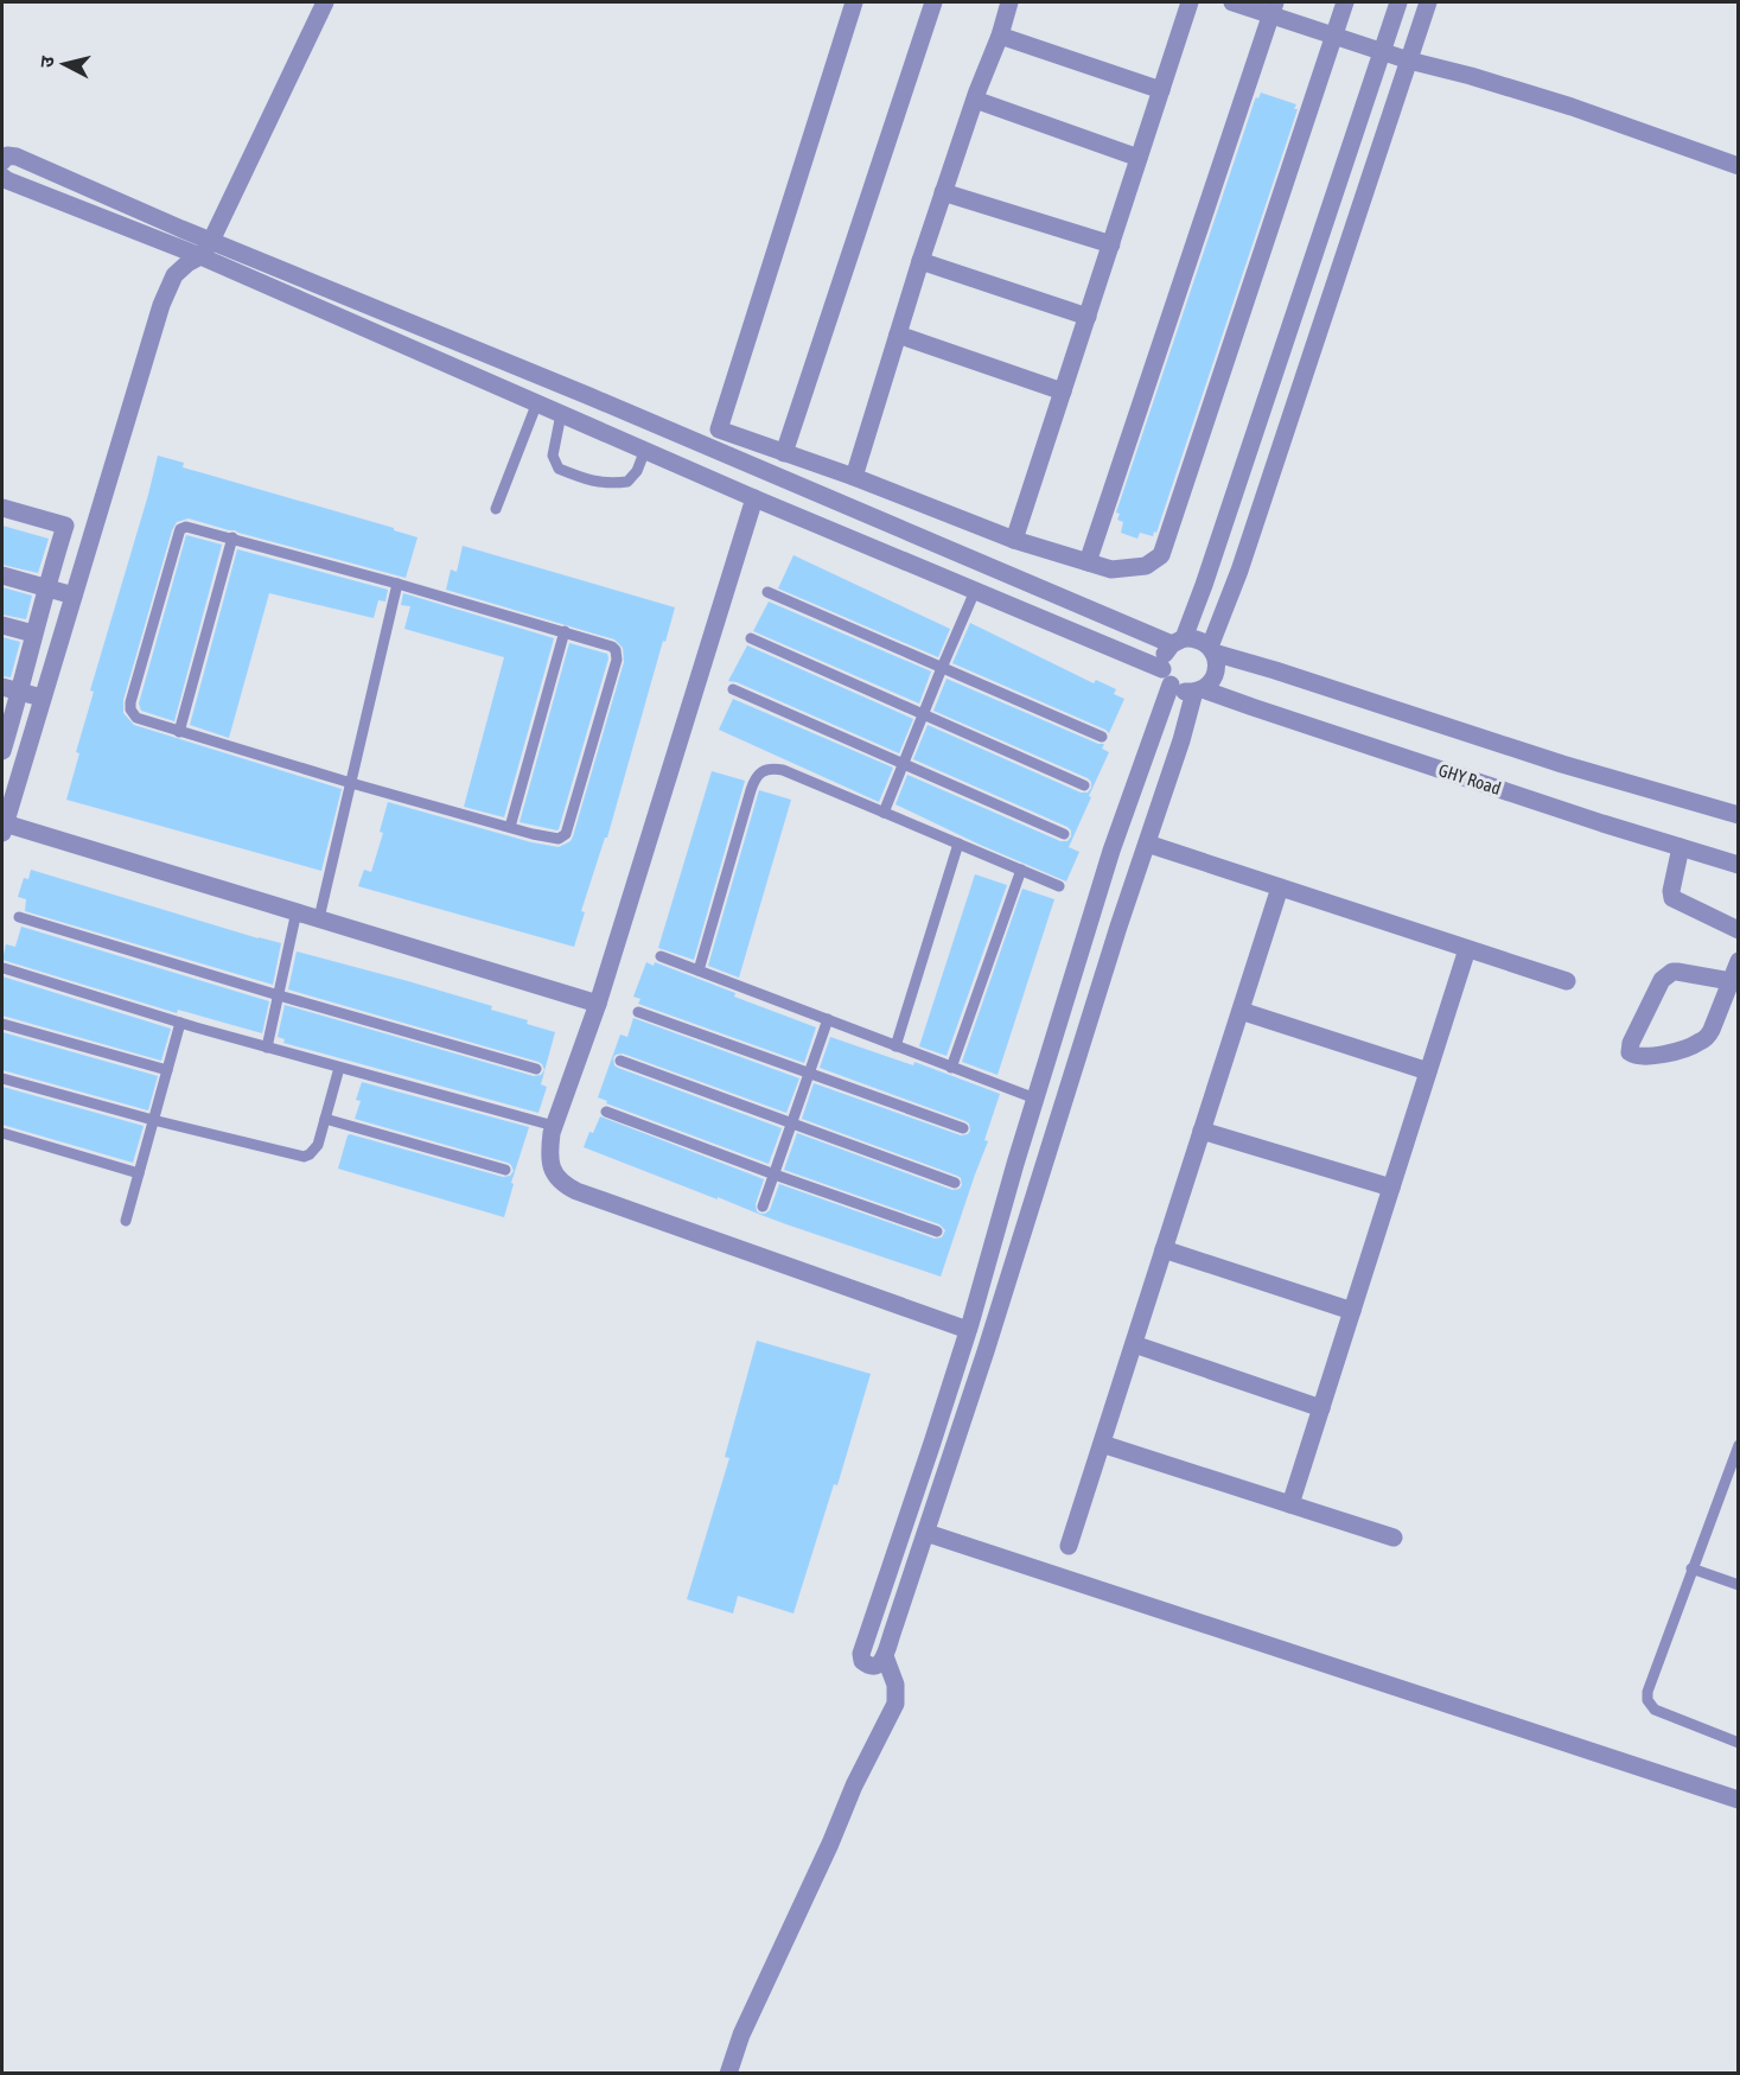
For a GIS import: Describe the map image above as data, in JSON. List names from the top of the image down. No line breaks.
{"streets":{"street":["GHY Road"]},"north":"left"}
